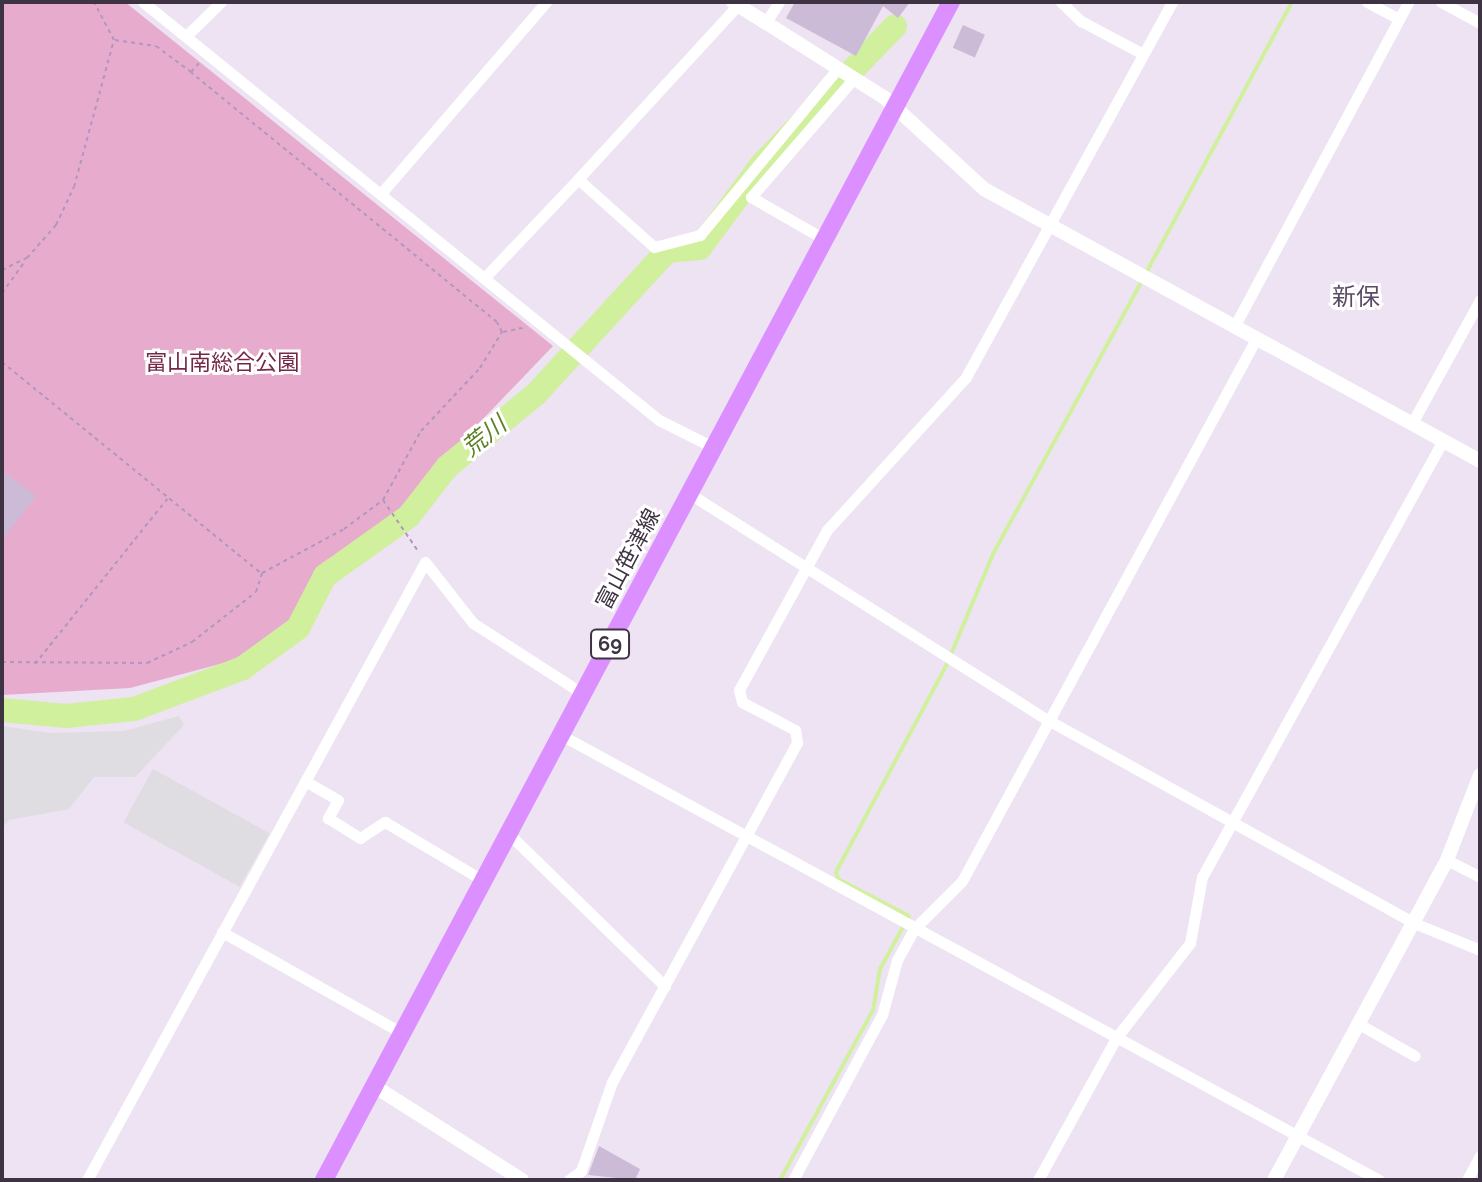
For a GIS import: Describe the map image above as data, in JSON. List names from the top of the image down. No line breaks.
{"streets":{"main road":["富山笹津線","69"]},"districts":["新保"],"water":["荒川"],"parks":["富山南総合公園"]}
